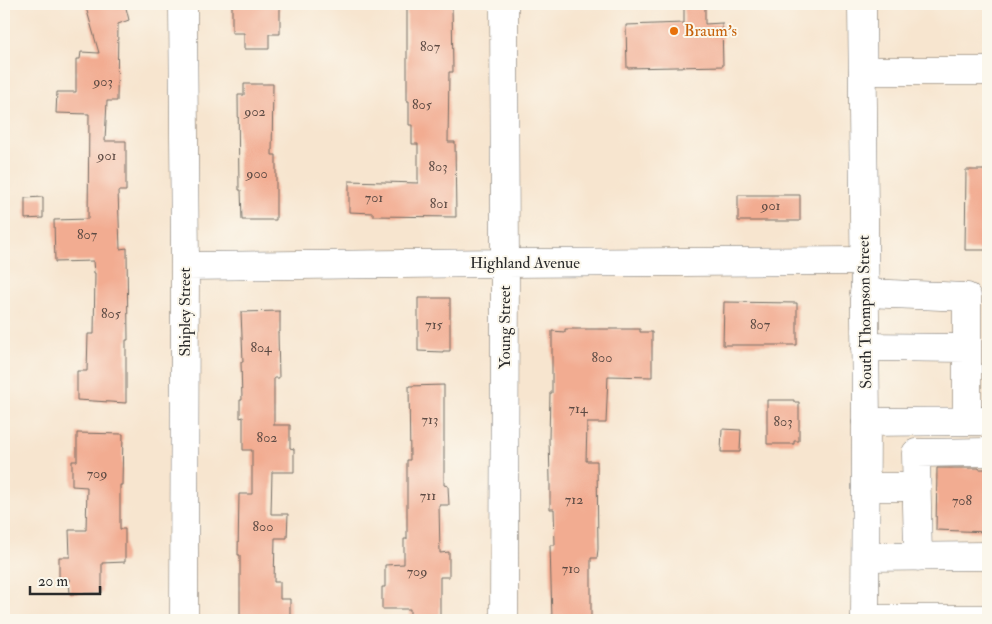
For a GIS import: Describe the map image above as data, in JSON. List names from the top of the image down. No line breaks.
{"streets":{"street":["Highland Avenue","Shipley Street","South Thompson Street","Young Street"]},"crossings":[["Highland Avenue","Shipley Street"],["Highland Avenue","South Thompson Street"],["Highland Avenue","Young Street"]],"places":["Braum's"],"house_numbers":["807","903","805","902","901","803","900","701","801","901","807","805","715","807","804","800","714","713","803","802","709","711","712","708","800","710","709"],"scale_bar":"20 m"}
